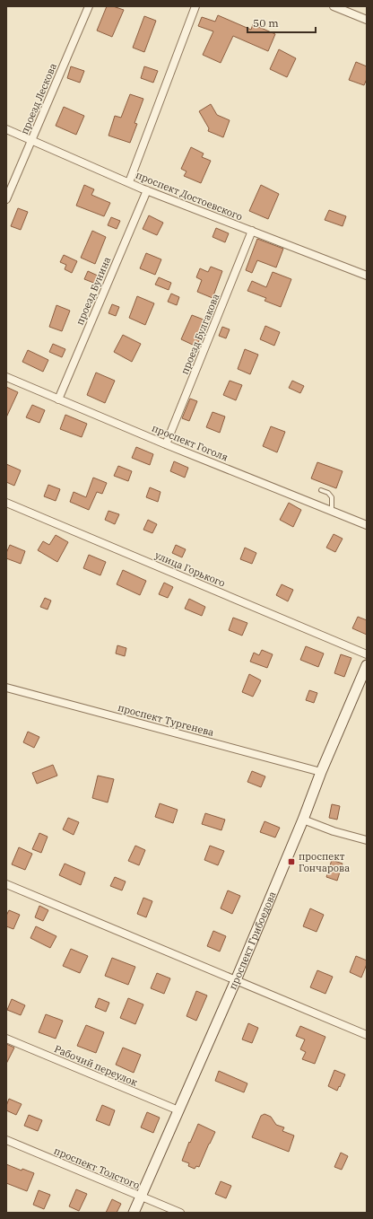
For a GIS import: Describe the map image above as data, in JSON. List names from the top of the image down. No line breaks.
{"streets":{"street":["проезд Лескова","проспект Достоевского","проезд Бунина","проезд Булгакова","проспект Гоголя","улица Горького","проспект Тургенева","проспект Грибоедова","Рабочий переулок","проспект Толстого"]},"crossings":[["проезд Лескова","проспект Достоевского"],["проспект Достоевского","проезд Бунина"],["проспект Достоевского","проезд Булгакова"],["проезд Бунина","проспект Гоголя"],["проезд Булгакова","проспект Гоголя"],["проспект Тургенева","проспект Грибоедова"],["проспект Грибоедова","Рабочий переулок"],["проспект Грибоедова","проспект Толстого"]],"places":{"transit":["проспект Гончарова"]},"scale_bar":"50 m"}
